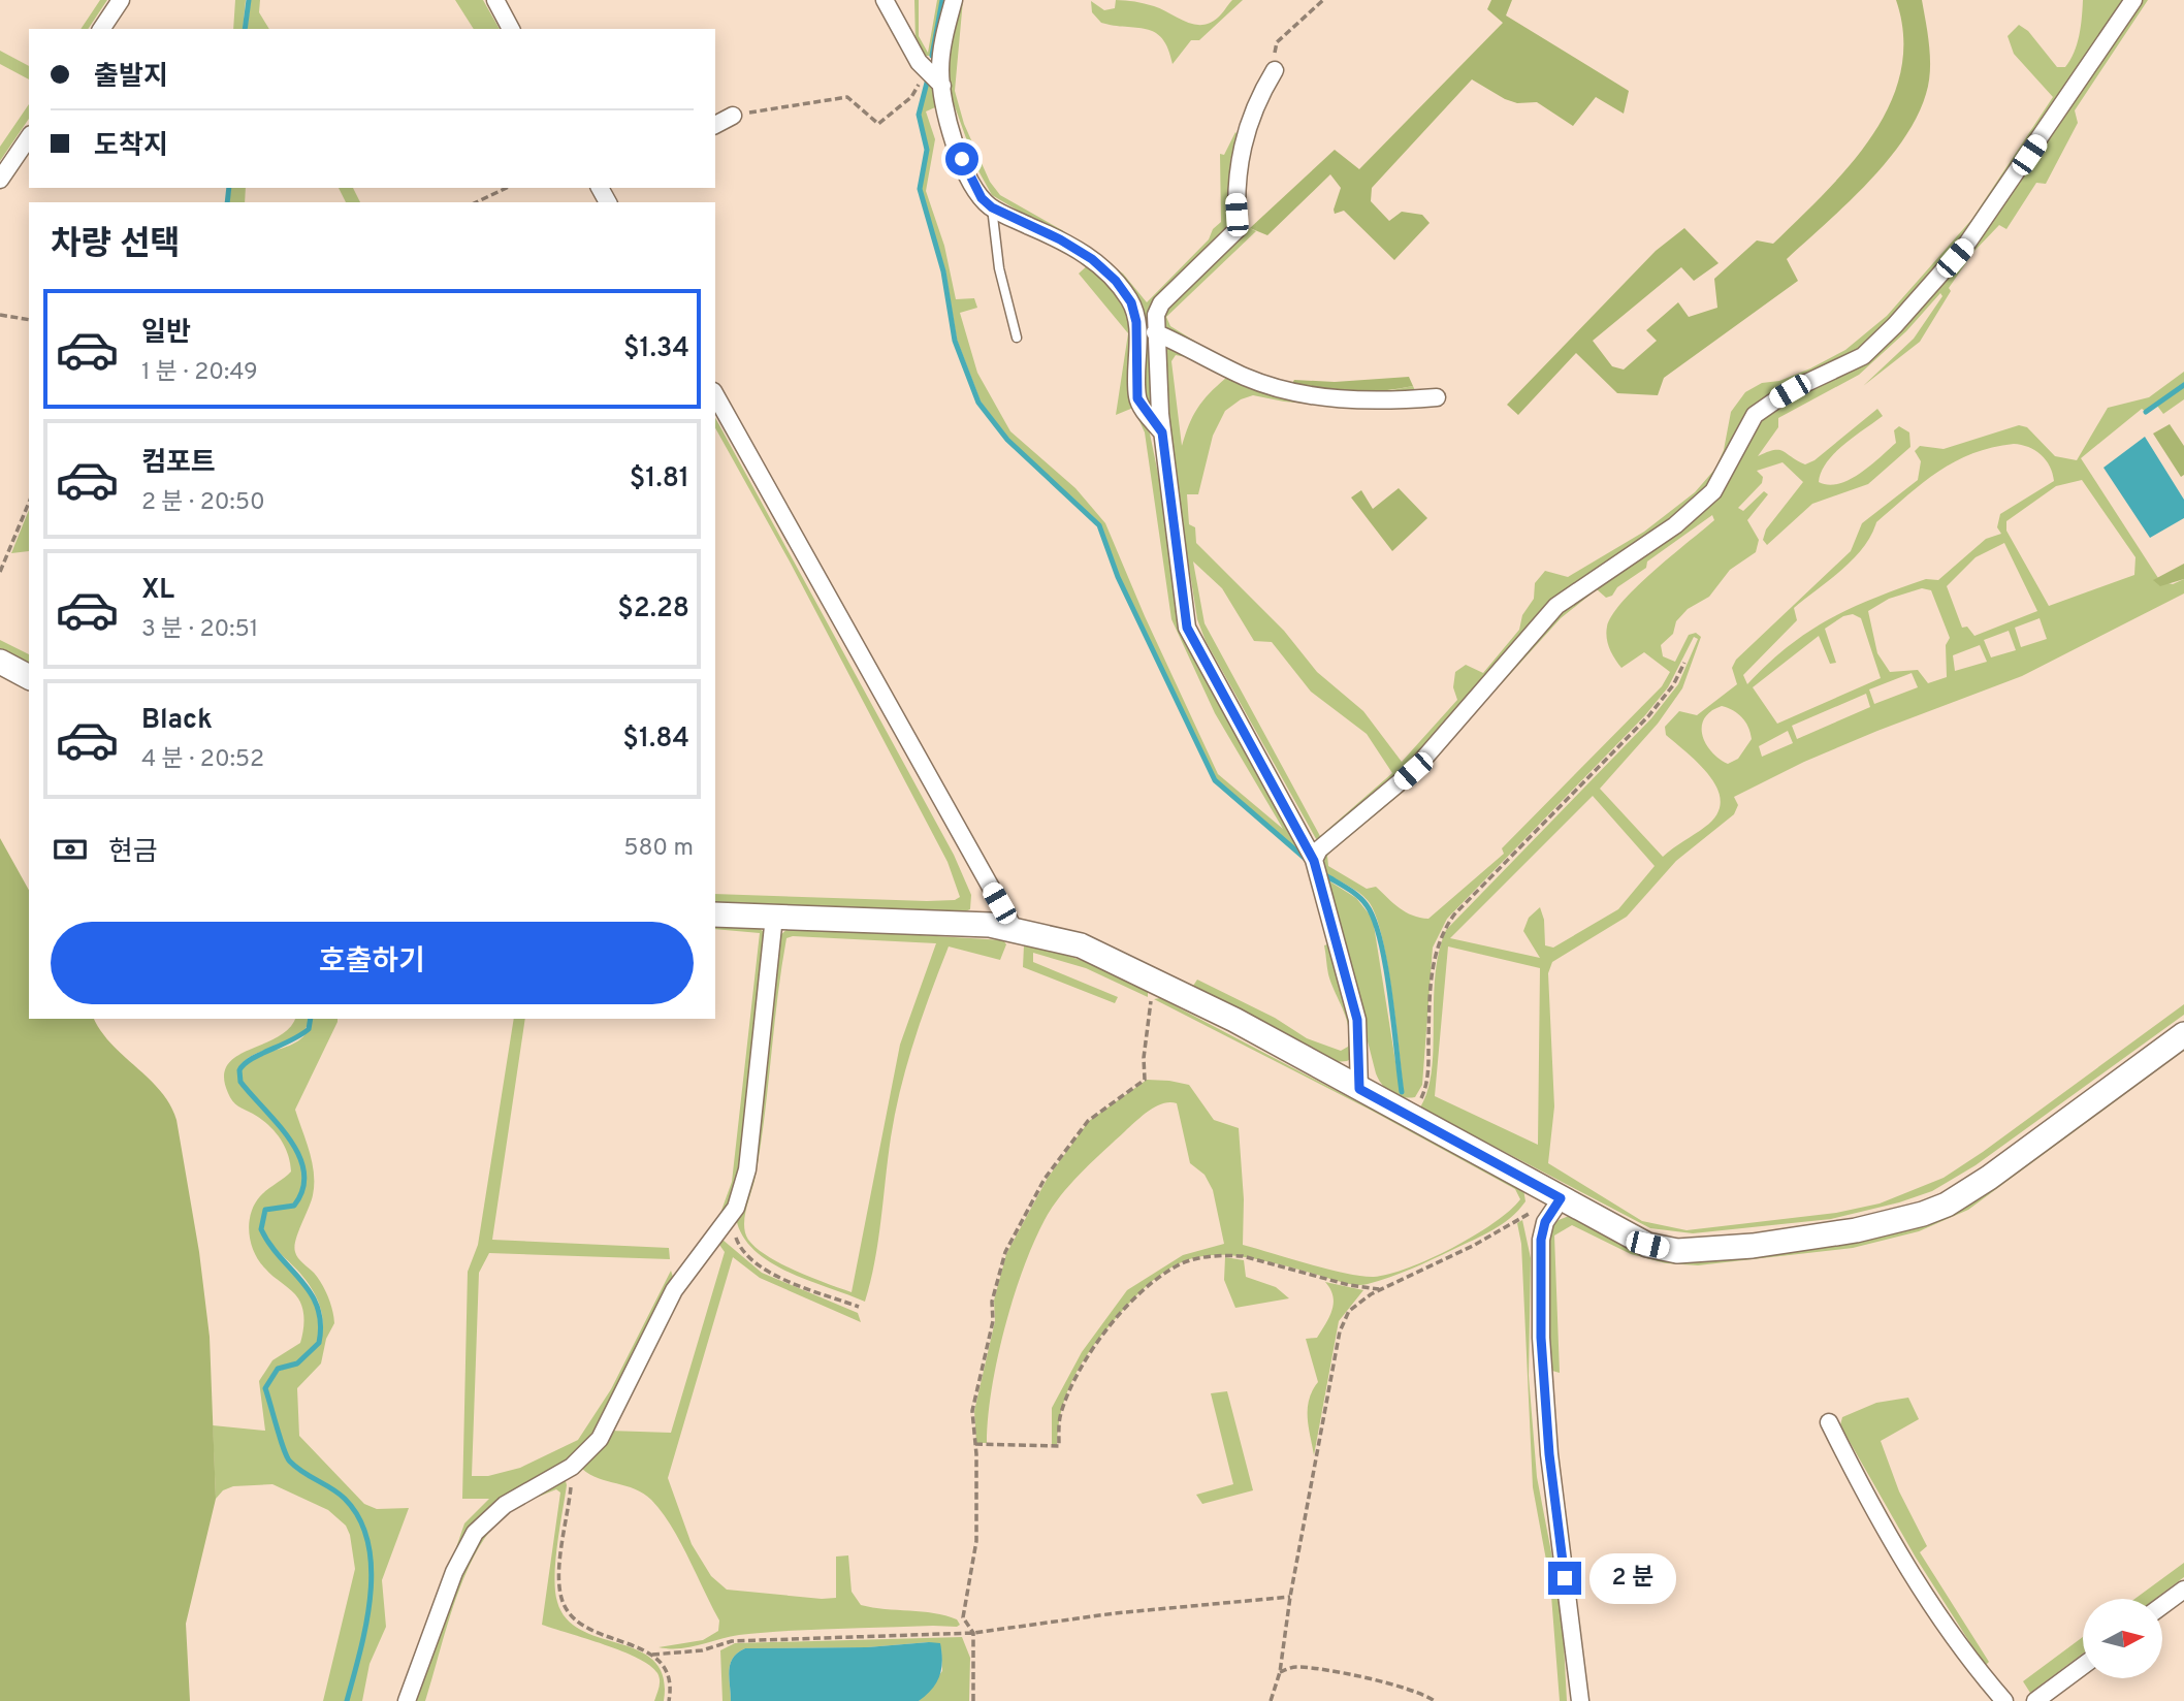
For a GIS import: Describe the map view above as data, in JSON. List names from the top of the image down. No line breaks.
{"north":"right","page":{"banner":["출발지","도착지"],"heading":"차량 선택","list":[{"name":"일반","note":"1 분 · 20:49","value":"$1.34"},{"name":"컴포트","note":"2 분 · 20:50","value":"$1.81"},{"name":"XL","note":"3 분 · 20:51","value":"$2.28"},{"name":"Black","note":"4 분 · 20:52","value":"$1.84"}],"pay":["현금","580 m"],"buttons":"호출하기","bubble":"2 분"}}
